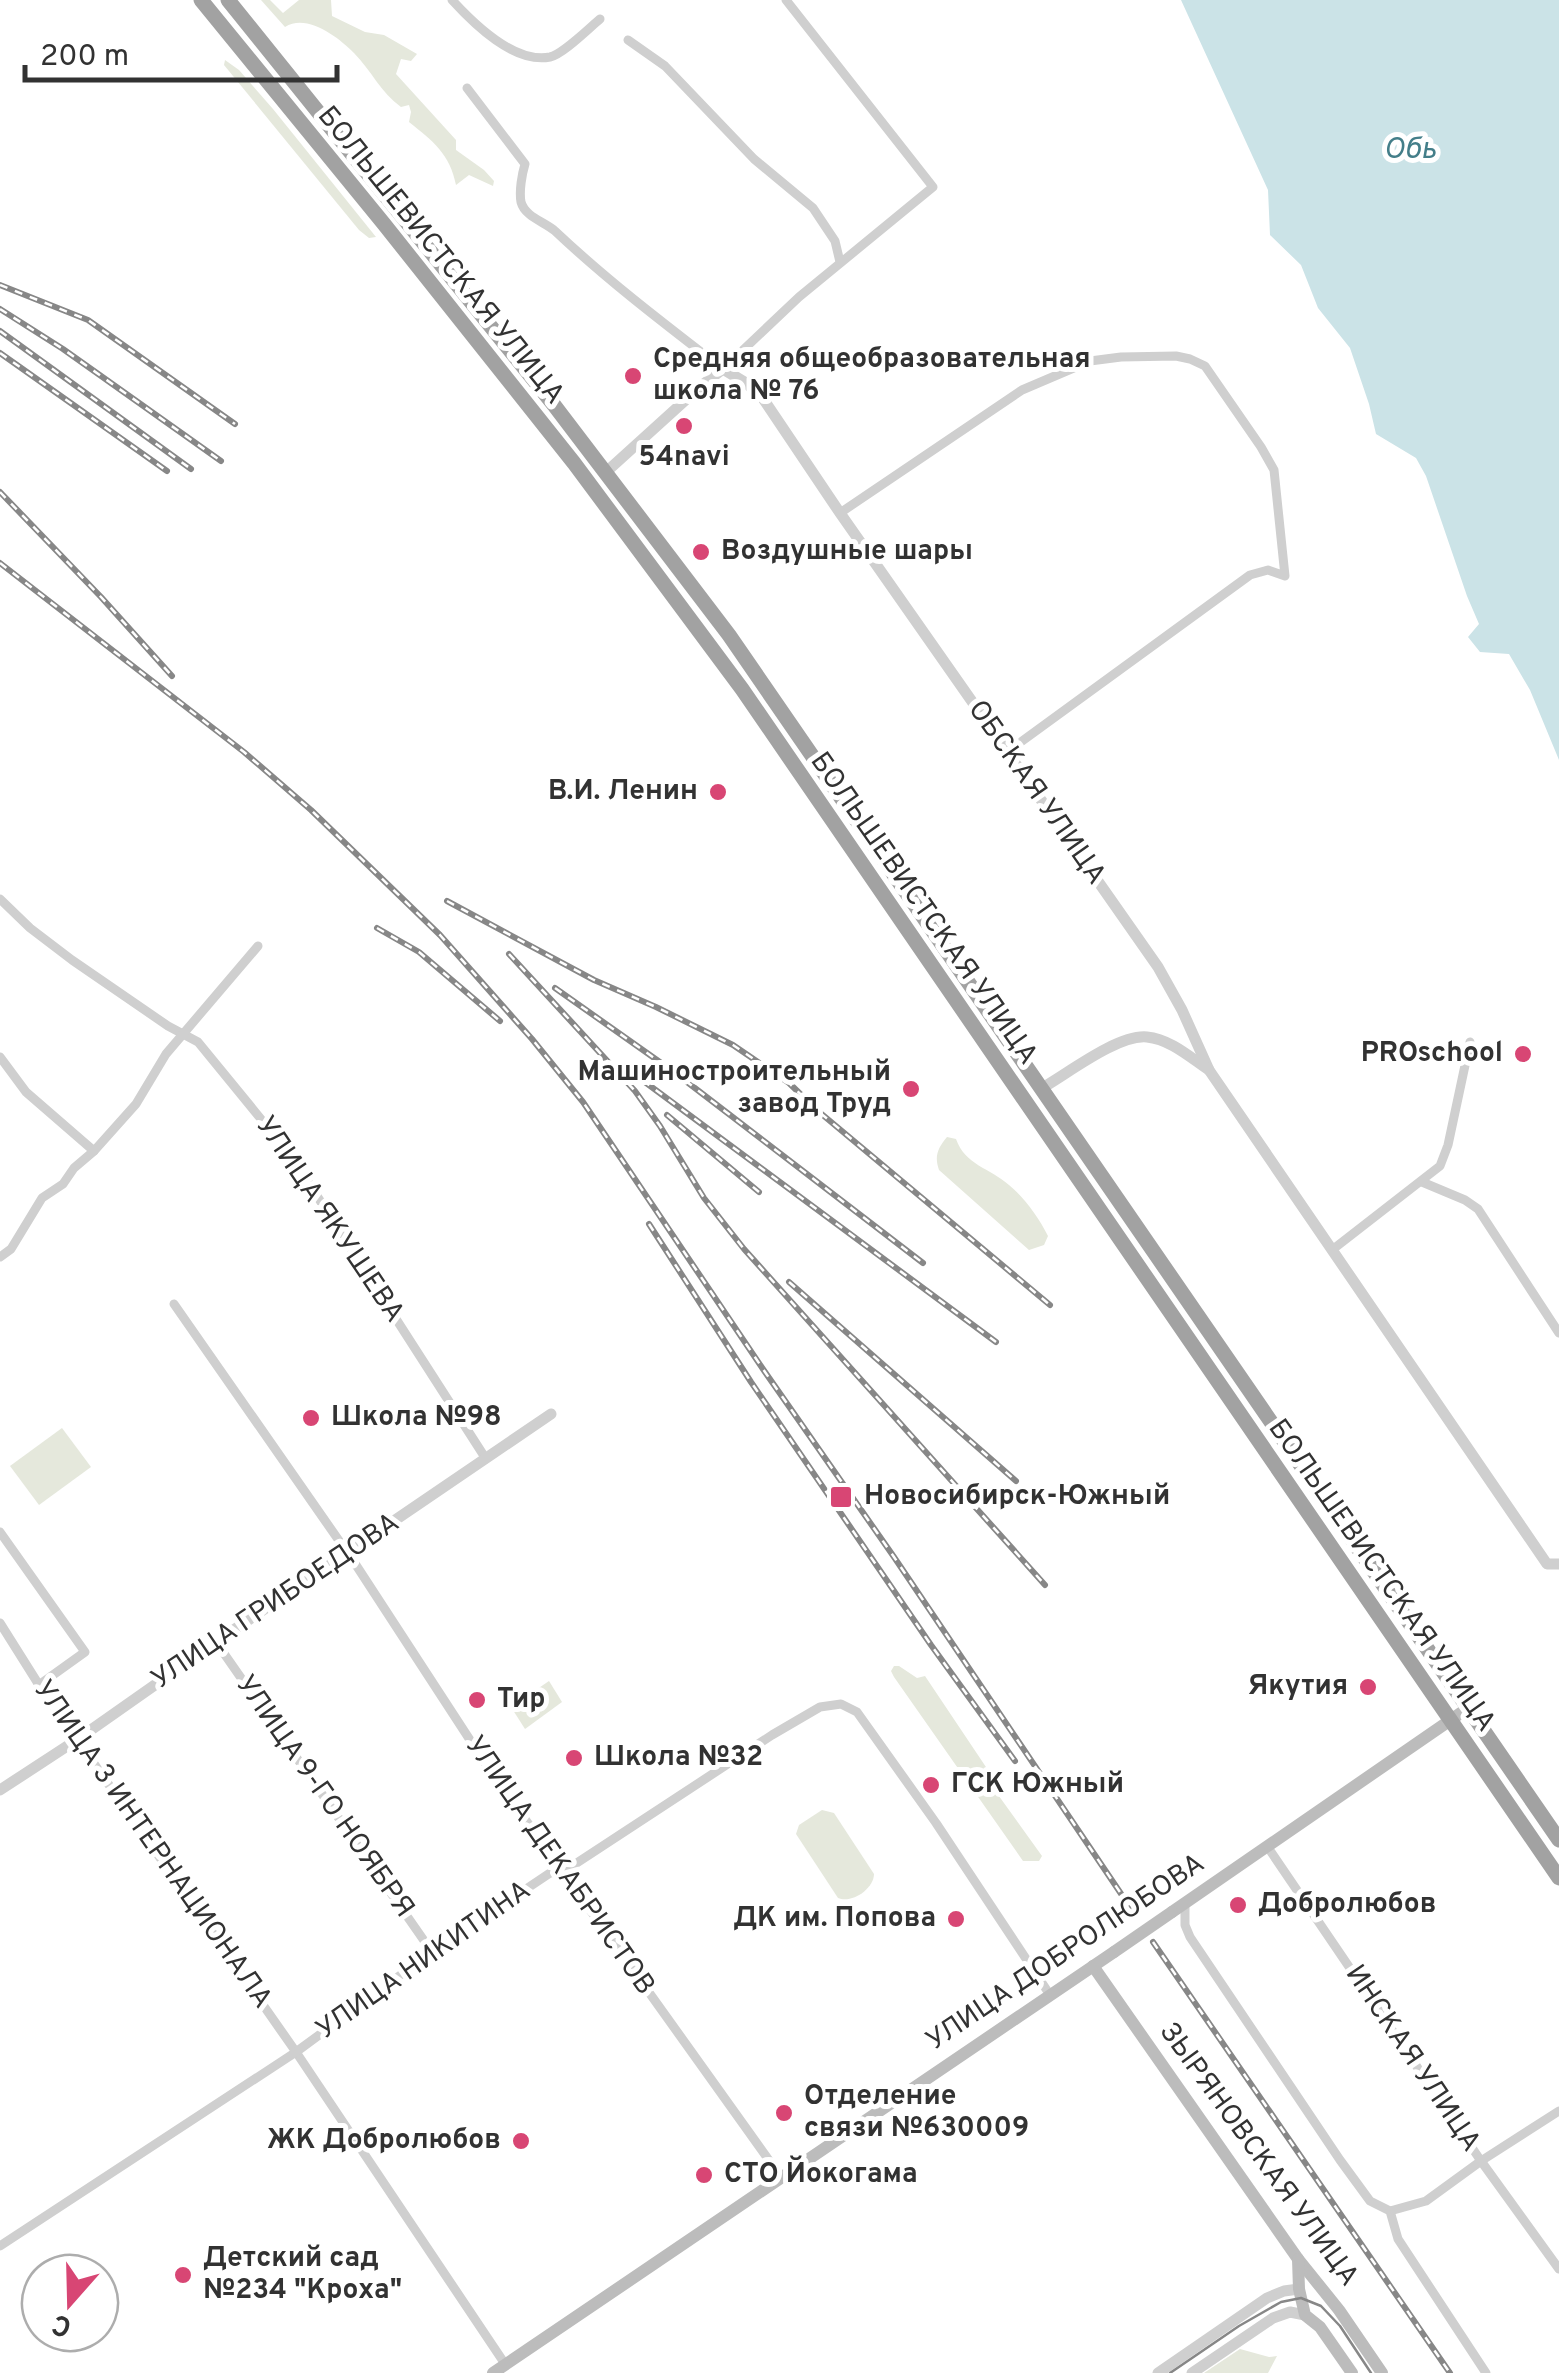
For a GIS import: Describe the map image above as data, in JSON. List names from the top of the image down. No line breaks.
{"streets":{"highway":["БОЛЬШЕВИСТСКАЯ УЛИЦА"],"main road":["УЛИЦА ДОБРОЛЮБОВА","ЗЫРЯНОВСКАЯ УЛИЦА"],"street":["ОБСКАЯ УЛИЦА","УЛИЦА ЯКУШЕВА","УЛИЦА ГРИБОЕДОВА","УЛИЦА 9-ГО НОЯБРЯ","УЛИЦА 3 ИНТЕРНАЦИОНАЛА","УЛИЦА ДЕКАБРИСТОВ","УЛИЦА НИКИТИНА","ИНСКАЯ УЛИЦА"]},"crossings":[["БОЛЬШЕВИСТСКАЯ УЛИЦА","УЛИЦА ДОБРОЛЮБОВА"],["УЛИЦА ЯКУШЕВА","УЛИЦА ГРИБОЕДОВА"],["УЛИЦА ГРИБОЕДОВА","УЛИЦА 9-ГО НОЯБРЯ"],["УЛИЦА ГРИБОЕДОВА","УЛИЦА 3 ИНТЕРНАЦИОНАЛА"],["УЛИЦА ГРИБОЕДОВА","УЛИЦА ДЕКАБРИСТОВ"],["УЛИЦА 9-ГО НОЯБРЯ","УЛИЦА НИКИТИНА"],["УЛИЦА 3 ИНТЕРНАЦИОНАЛА","УЛИЦА ДОБРОЛЮБОВА"],["УЛИЦА 3 ИНТЕРНАЦИОНАЛА","УЛИЦА НИКИТИНА"],["УЛИЦА ДЕКАБРИСТОВ","УЛИЦА ДОБРОЛЮБОВА"],["УЛИЦА ДЕКАБРИСТОВ","УЛИЦА НИКИТИНА"],["УЛИЦА ДОБРОЛЮБОВА","УЛИЦА НИКИТИНА"],["УЛИЦА ДОБРОЛЮБОВА","ИНСКАЯ УЛИЦА"],["УЛИЦА ДОБРОЛЮБОВА","ЗЫРЯНОВСКАЯ УЛИЦА"]],"water":["Обь"],"places":{"other":["Средняя общеобразовательная школа № 76","54navi","Воздушные шары","В.И. Ленин","PROschool","Машиностроительный завод Труд","Школа №98","Якутия","Тир","Школа №32","ГСК Южный","Добролюбов","ДК им. Попова","Отделение связи №630009","ЖК Добролюбов","СТО Йокогама","Детский сад №234 \"Кроха\""],"transit":["Новосибирск-Южный"]},"scale_bar":"200 m","north":"bottom"}
